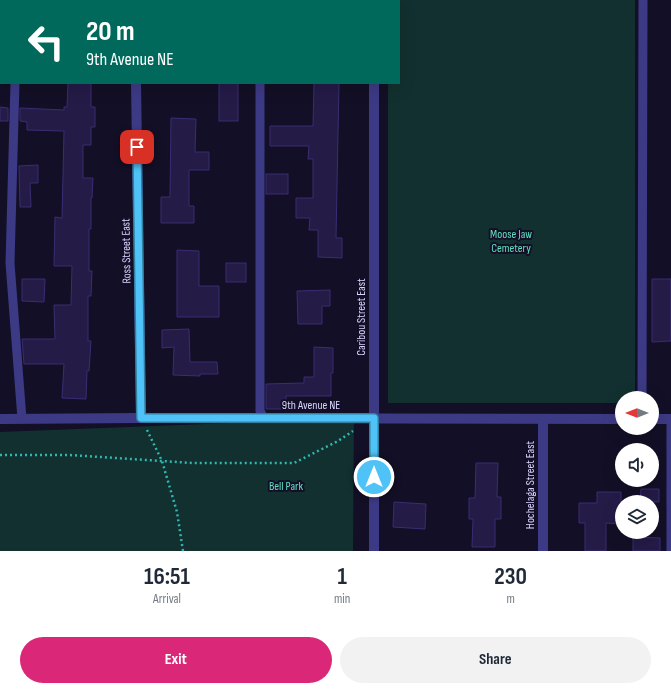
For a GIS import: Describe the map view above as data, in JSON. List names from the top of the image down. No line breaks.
{"streets":{"street":["Ross Street East","Caribou Street East","9th Avenue NE","Hochelaga Street East"]},"crossings":[["Ross Street East","9th Avenue NE"],["Caribou Street East","9th Avenue NE"],["9th Avenue NE","Hochelaga Street East"]],"parks":["Moose Jaw Cemetery","Bell Park"],"north":"left","page":{"turn":["20 m","9th Avenue NE"],"eta":["16:51","Arrival","1","min","230","m"],"buttons":["Exit","Share"]}}
